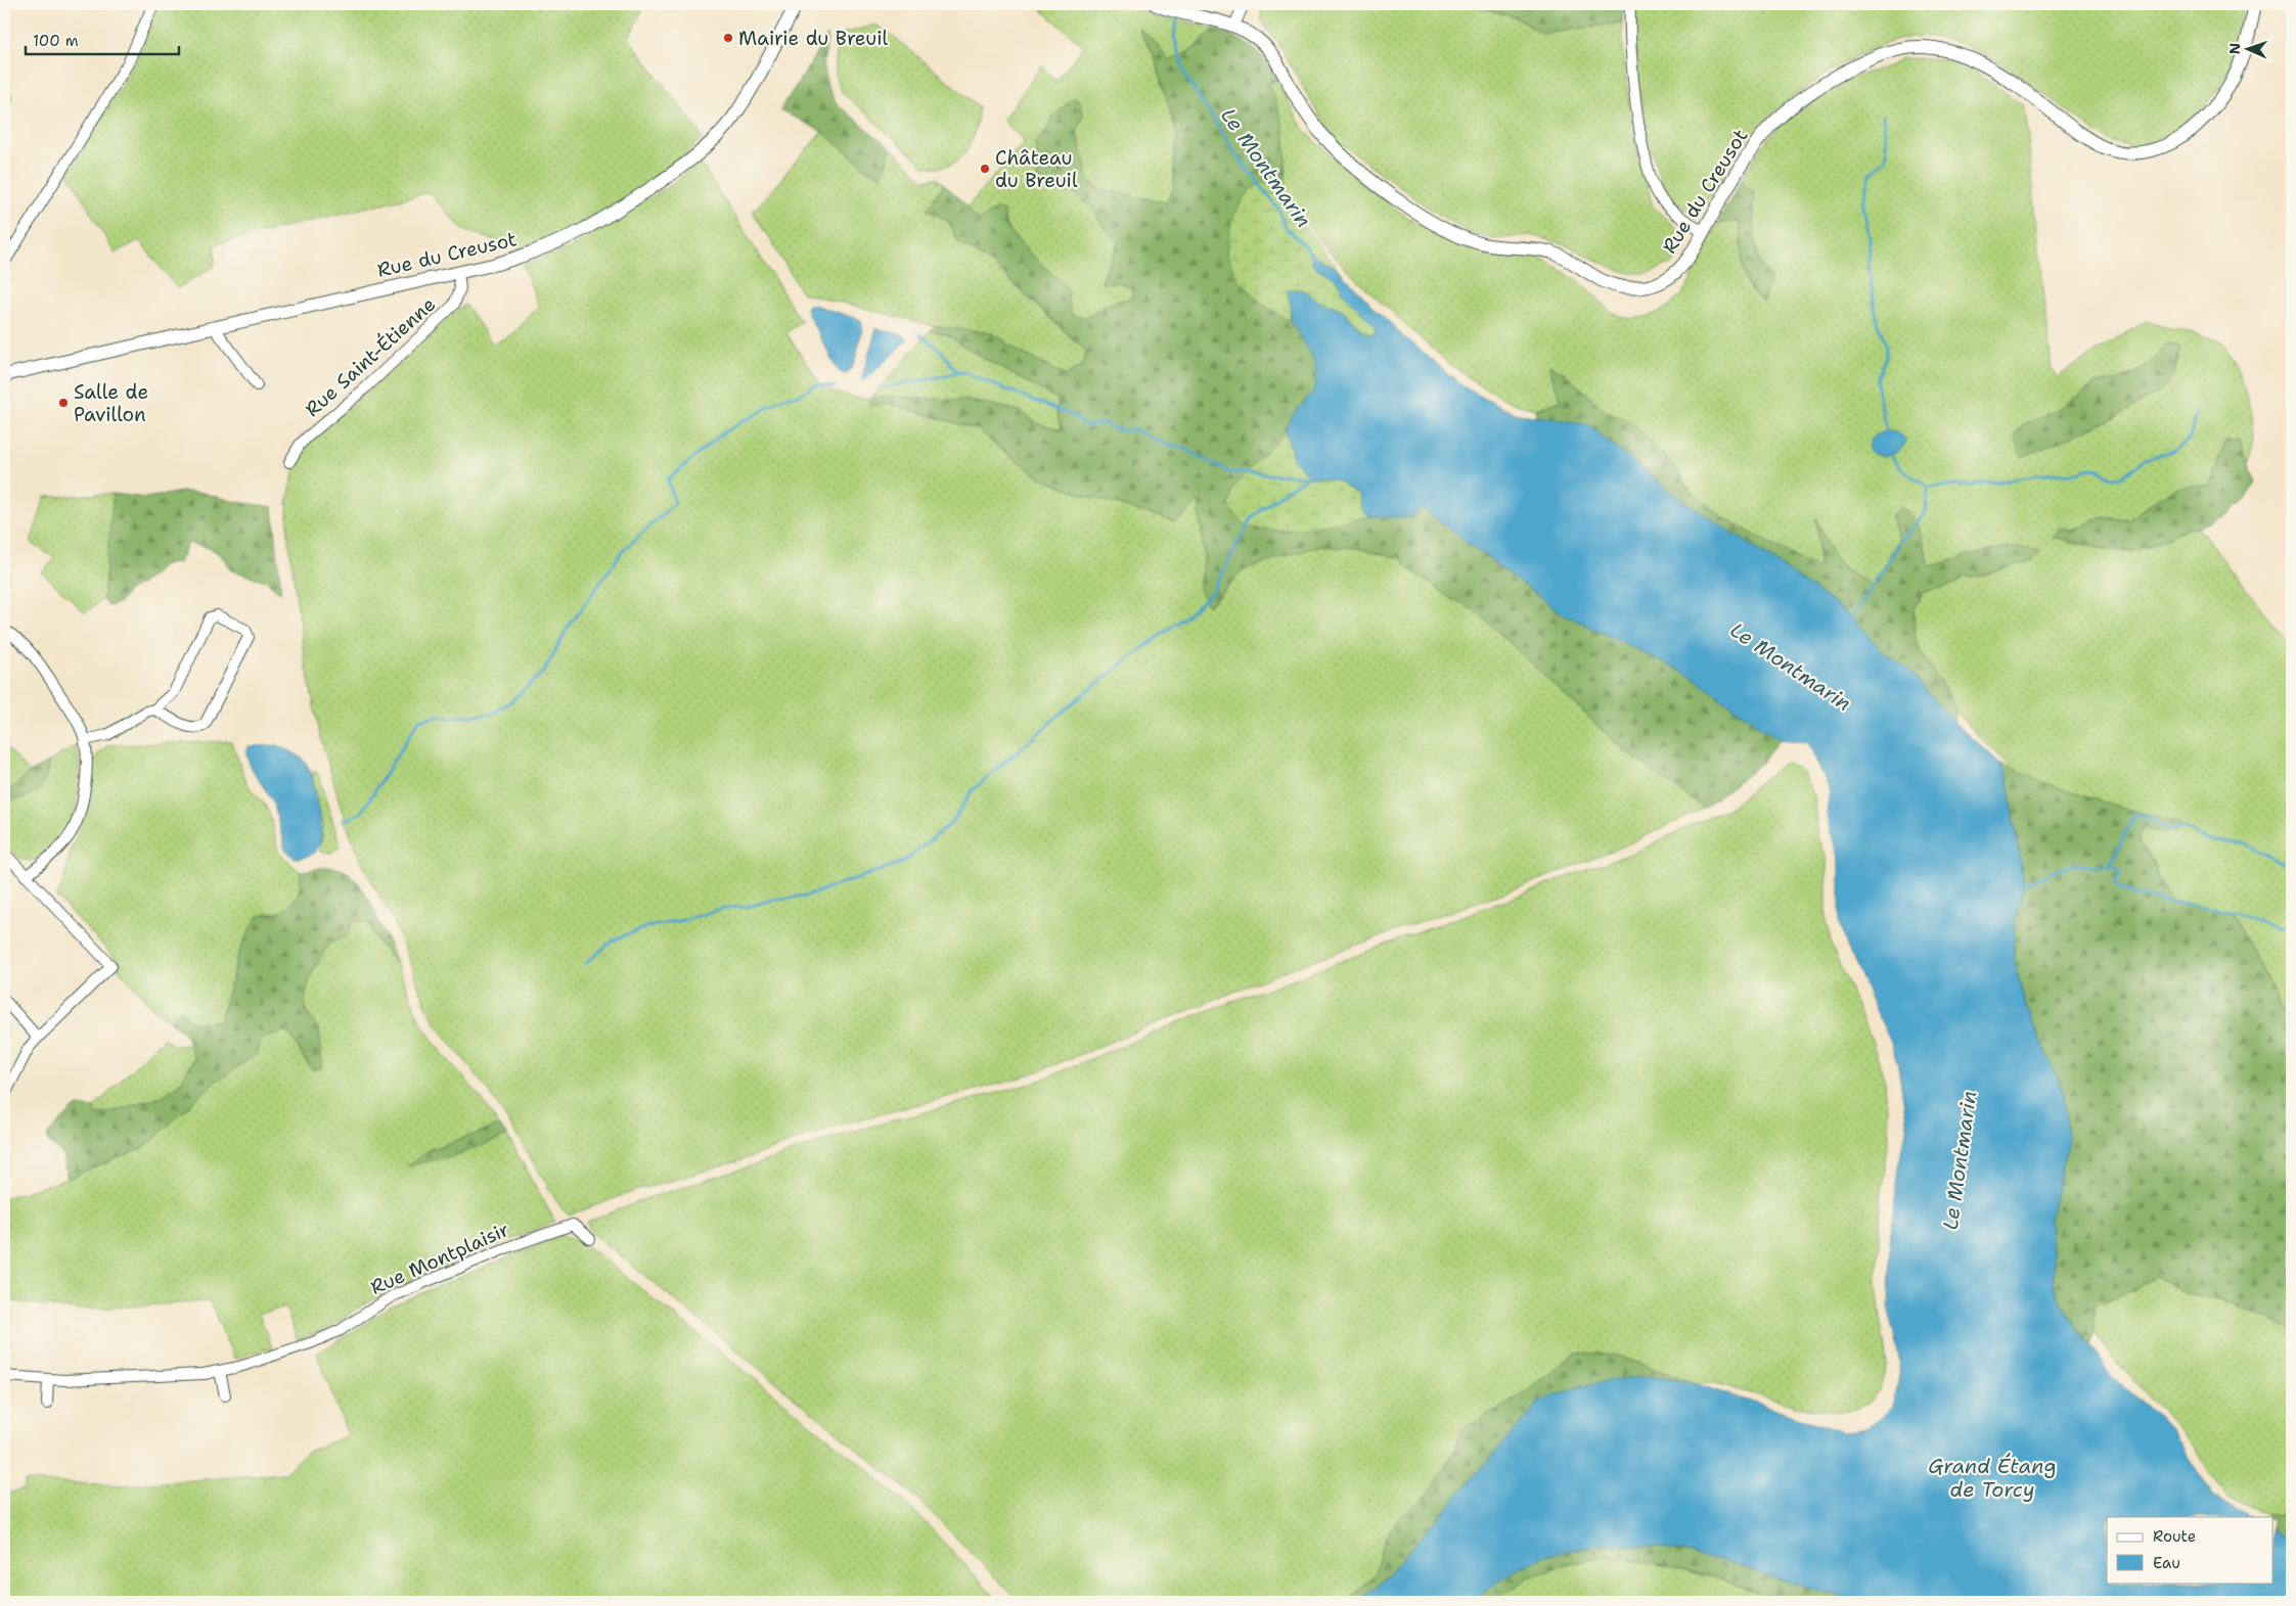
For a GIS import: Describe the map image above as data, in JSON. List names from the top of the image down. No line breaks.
{"streets":{"street":["Rue du Creusot","Rue Saint-Étienne","Rue Montplaisir"]},"crossings":[["Rue du Creusot","Rue Saint-Étienne"]],"water":["Le Montmarin","Grand Étang de Torcy"],"places":["Mairie du Breuil","Château du Breuil","Salle de Pavillon"],"legend":["Route","Eau"],"scale_bar":"100 m","north":"left"}
